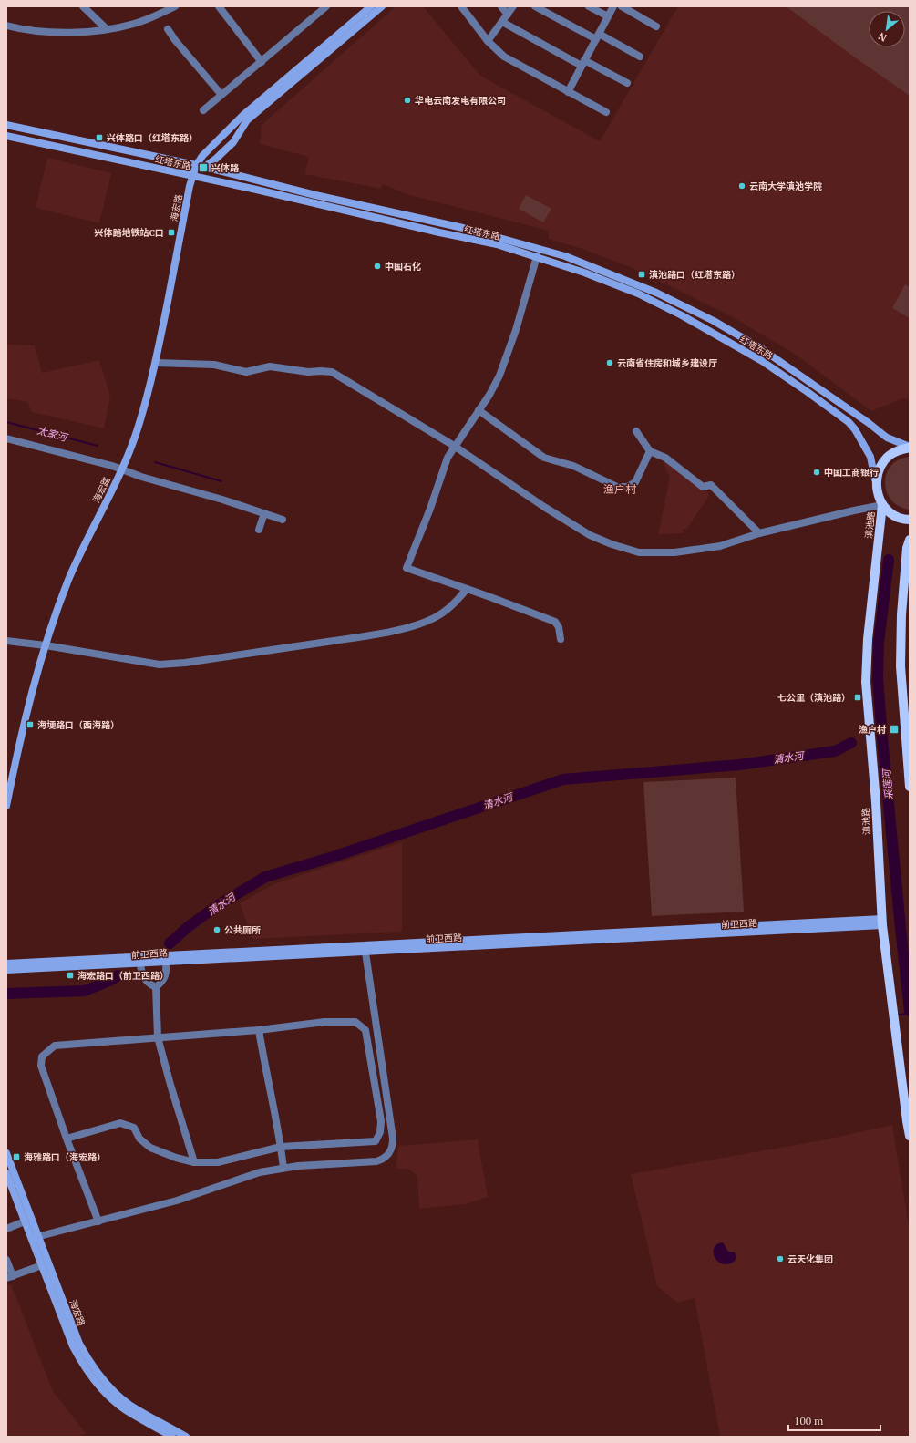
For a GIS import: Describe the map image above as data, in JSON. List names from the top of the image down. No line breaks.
{"streets":{"main road":["红塔东路","海宏路","滇池路","前卫西路"]},"crossings":[["红塔东路","海宏路"],["滇池路","前卫西路"]],"districts":["渔户村"],"water":["太家河","清水河","采莲河"],"places":{"other":["华电云南发电有限公司","云南大学滇池学院","中国石化","云南省住房和城乡建设厅","中国工商银行","公共厕所","云天化集团"],"transit":["兴体路口（红塔东路）","兴体路","兴体路地铁站C口","滇池路口（红塔东路）","七公里（滇池路）","海埂路口（西海路）","渔户村","海宏路口（前卫西路）","海雅路口（海宏路）"]},"scale_bar":"100 m","north":"bottom left"}
